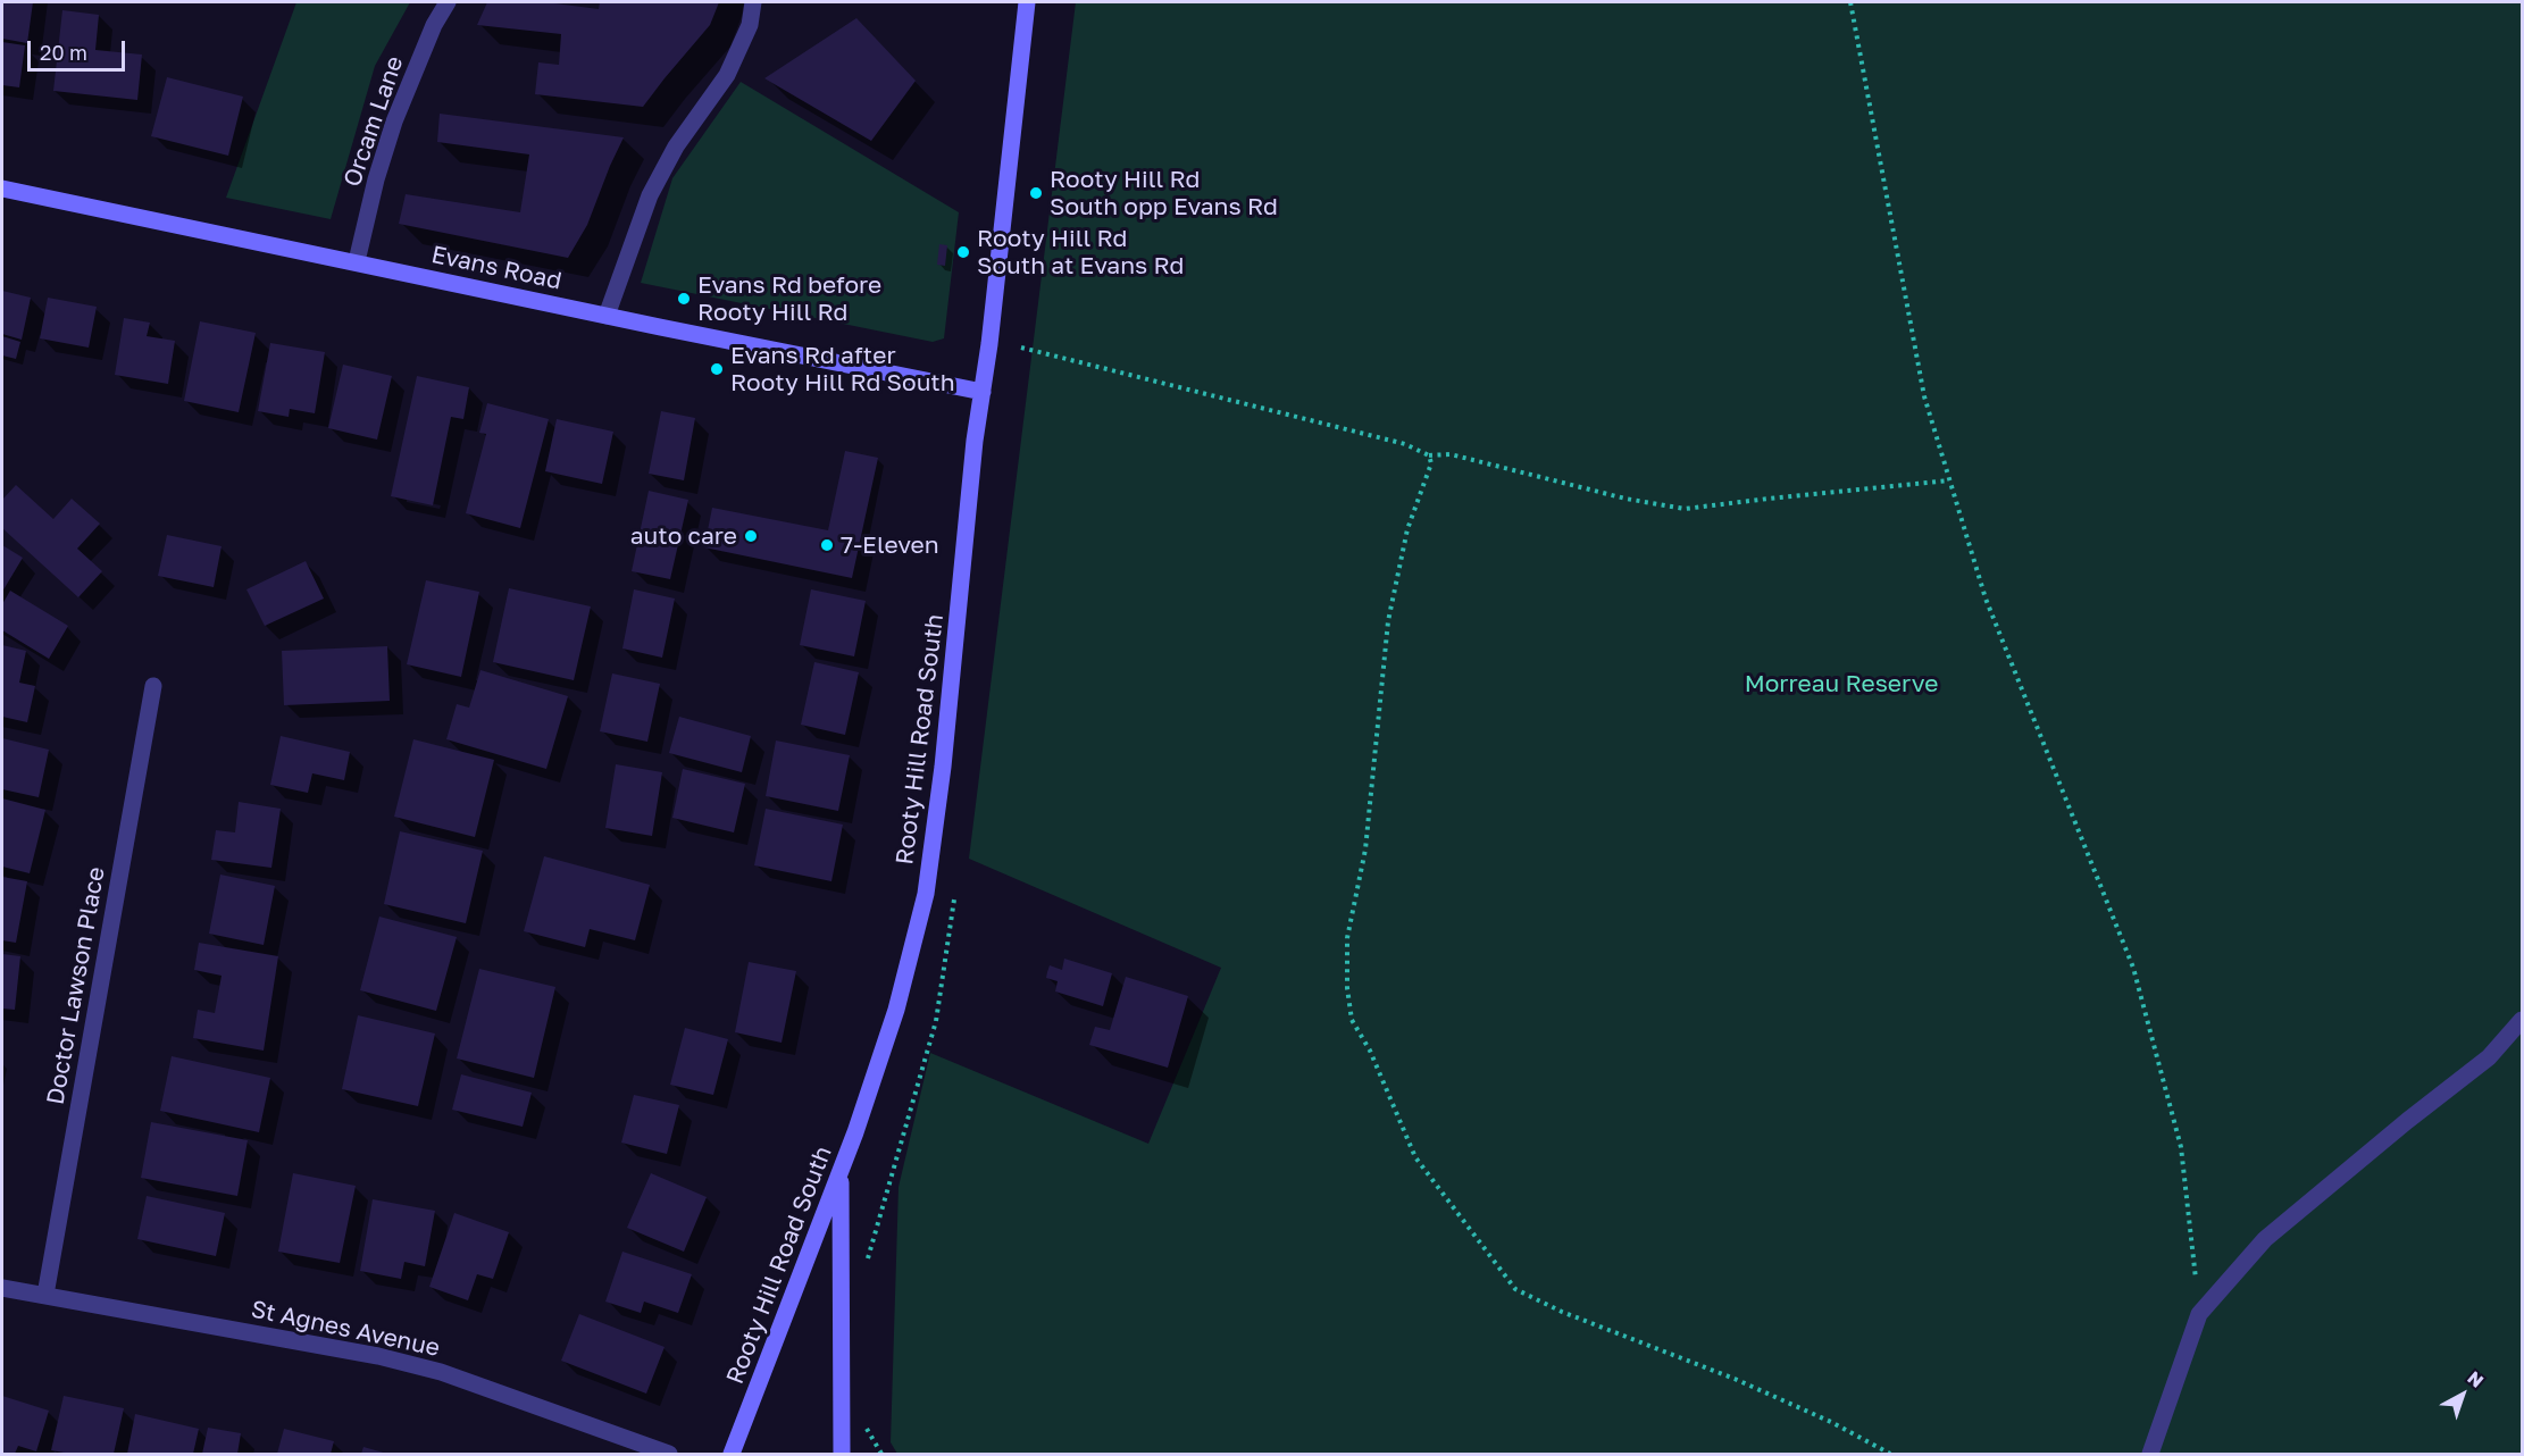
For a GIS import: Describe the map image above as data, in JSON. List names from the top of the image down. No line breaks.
{"streets":{"main road":["Evans Road","Rooty Hill Road South"],"street":["Orcam Lane","Doctor Lawson Place","St Agnes Avenue"]},"crossings":[["Orcam Lane","Evans Road"],["Evans Road","Rooty Hill Road South"],["Doctor Lawson Place","St Agnes Avenue"]],"parks":["Morreau Reserve"],"places":["Rooty Hill Rd South opp Evans Rd","Rooty Hill Rd South at Evans Rd","Evans Rd before Rooty Hill Rd","Evans Rd after Rooty Hill Rd South","auto care","7-Eleven"],"scale_bar":"20 m","north":"top right"}
